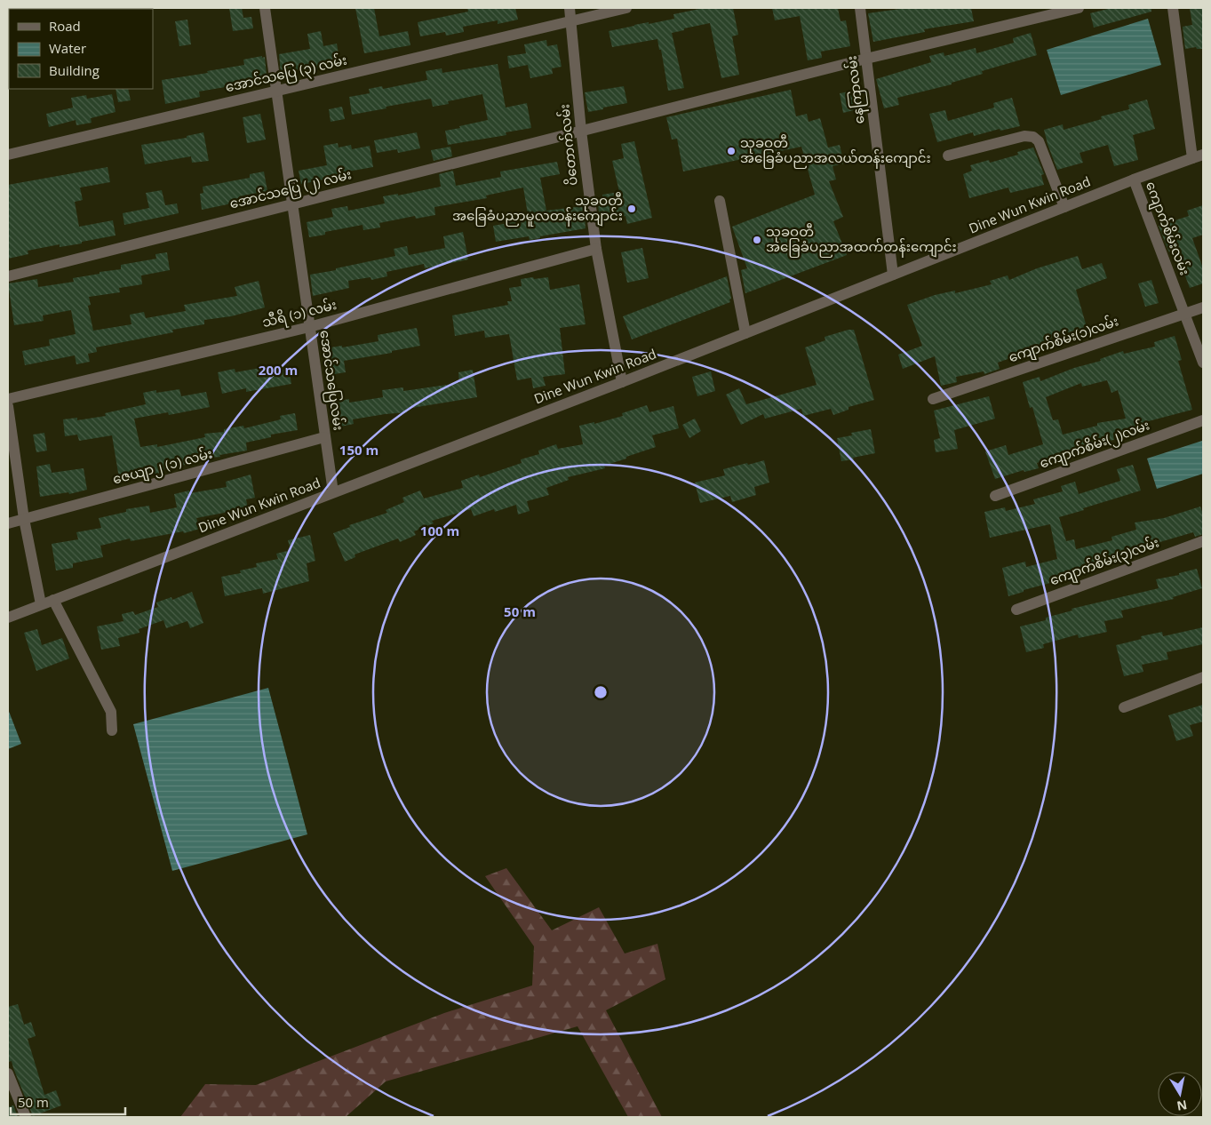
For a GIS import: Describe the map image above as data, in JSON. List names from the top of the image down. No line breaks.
{"streets":{"street":["အောင်သပြေ (၃) လမ်း","နေကြာလမ်း","ပိတောက်လမ်း","အောင်သပြေ (၂) လမ်း","Dine Wun Kwin Road","ကျောက်စိမ်းလမ်း","သီရိ (၁) လမ်း","ကျောက်စိမ်း(၁)လမ်း","အောင်သပြေလမ်း","ကျောက်စိမ်း(၂)လမ်း","ဇေယျာ၂ (၁) လမ်း","ကျောက်စိမ်း(၃)လမ်း"]},"crossings":[["အောင်သပြေ (၃) လမ်း","ပိတောက်လမ်း"],["အောင်သပြေ (၃) လမ်း","အောင်သပြေလမ်း"],["နေကြာလမ်း","အောင်သပြေ (၂) လမ်း"],["နေကြာလမ်း","Dine Wun Kwin Road"],["ပိတောက်လမ်း","အောင်သပြေ (၂) လမ်း"],["ပိတောက်လမ်း","Dine Wun Kwin Road"],["ပိတောက်လမ်း","သီရိ (၁) လမ်း"],["အောင်သပြေ (၂) လမ်း","အောင်သပြေလမ်း"],["Dine Wun Kwin Road","ကျောက်စိမ်းလမ်း"],["Dine Wun Kwin Road","အောင်သပြေလမ်း"],["ကျောက်စိမ်းလမ်း","ကျောက်စိမ်း(၁)လမ်း"],["သီရိ (၁) လမ်း","အောင်သပြေလမ်း"],["အောင်သပြေလမ်း","ဇေယျာ၂ (၁) လမ်း"]],"places":["သုခဝတီ အခြေခံပညာအလယ်တန်းကျောင်း","သုခဝတီ အခြေခံပညာမူလတန်းကျောင်း","သုခဝတီ အခြေခံပညာအထက်တန်းကျောင်း"],"legend":["Road","Water","Building"],"scale_bar":"50 m","north":"bottom","rings":["200 m","150 m","100 m","50 m"]}
